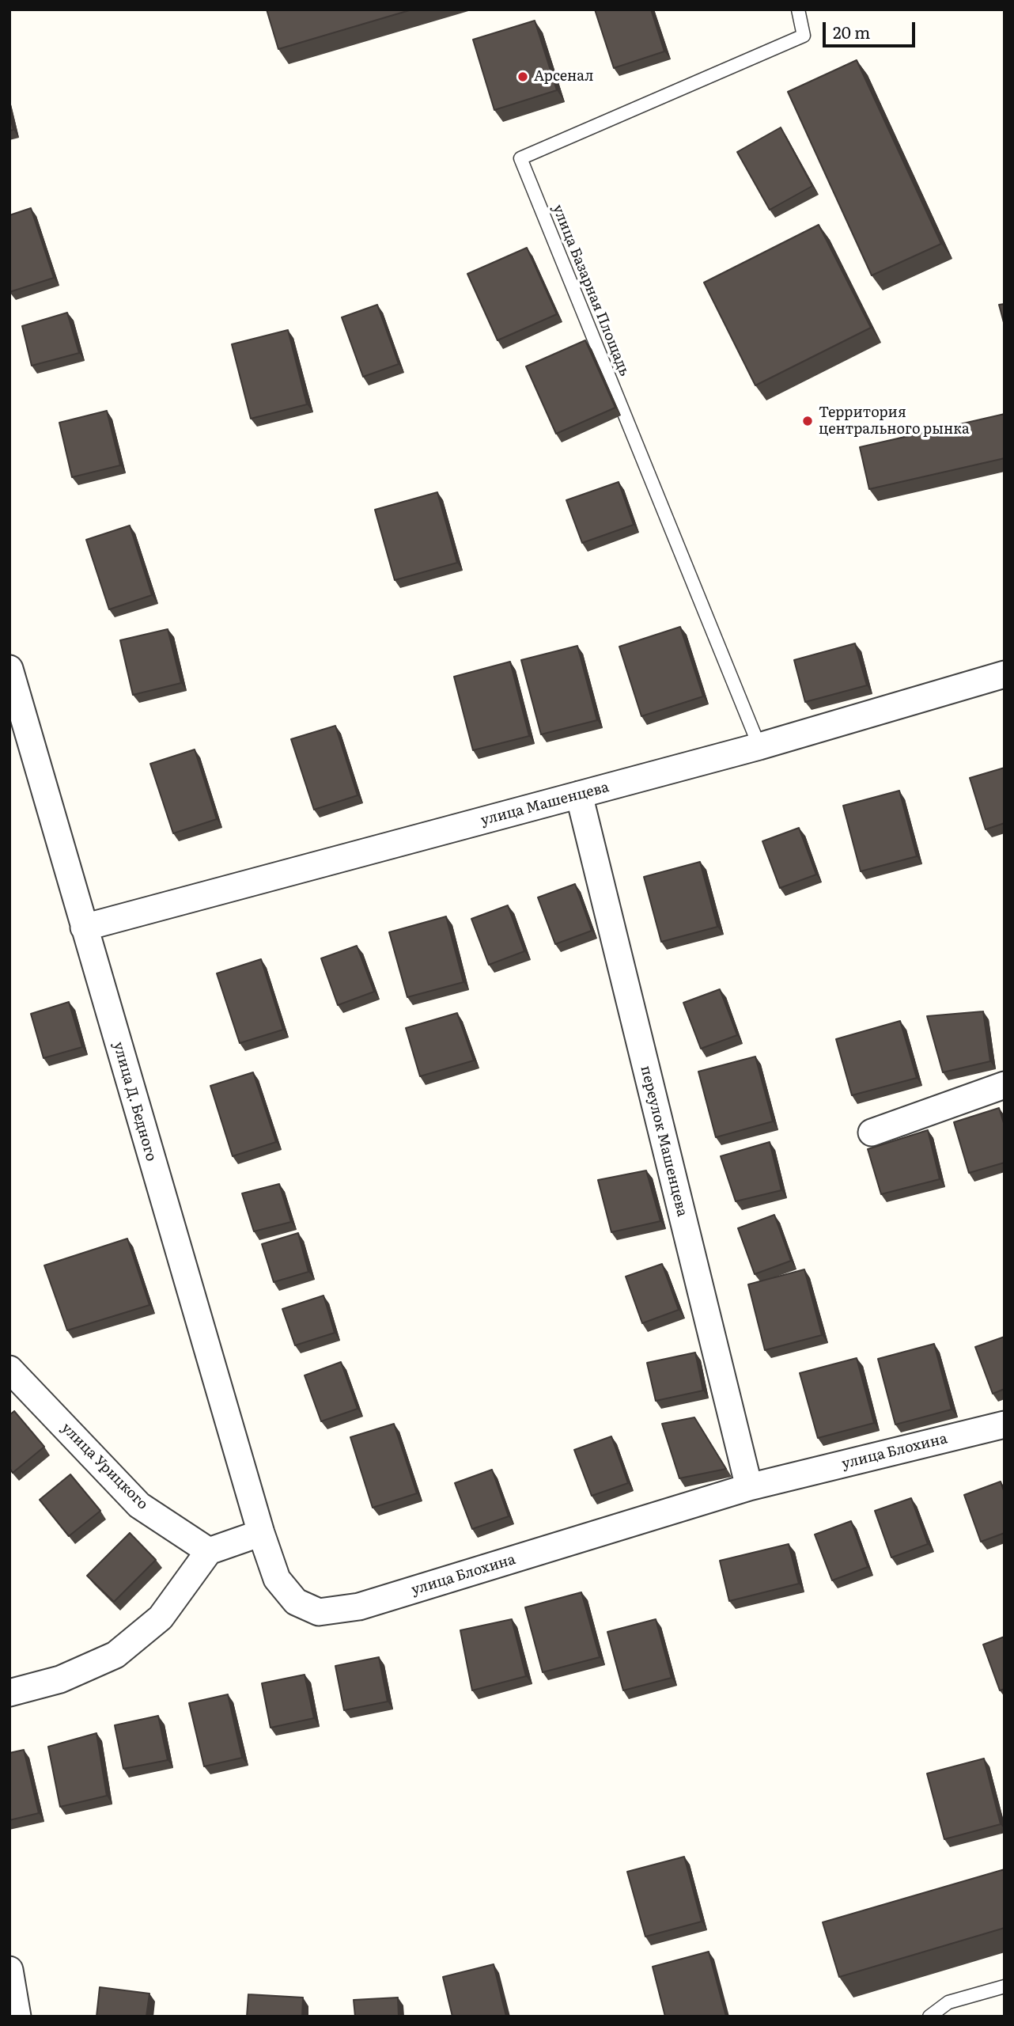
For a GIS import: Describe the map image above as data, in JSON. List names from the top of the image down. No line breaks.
{"streets":{"street":["улица Машенцева","улица Д. Бедного","переулок Машенцева","улица Блохина","улица Урицкого"],"lane":["улица Базарная Площадь"]},"crossings":[["улица Базарная Площадь","улица Машенцева"],["улица Машенцева","улица Д. Бедного"],["улица Машенцева","переулок Машенцева"],["улица Д. Бедного","улица Блохина"],["переулок Машенцева","улица Блохина"]],"places":["Арсенал","Территория центрального рынка"],"scale_bar":"20 m"}
